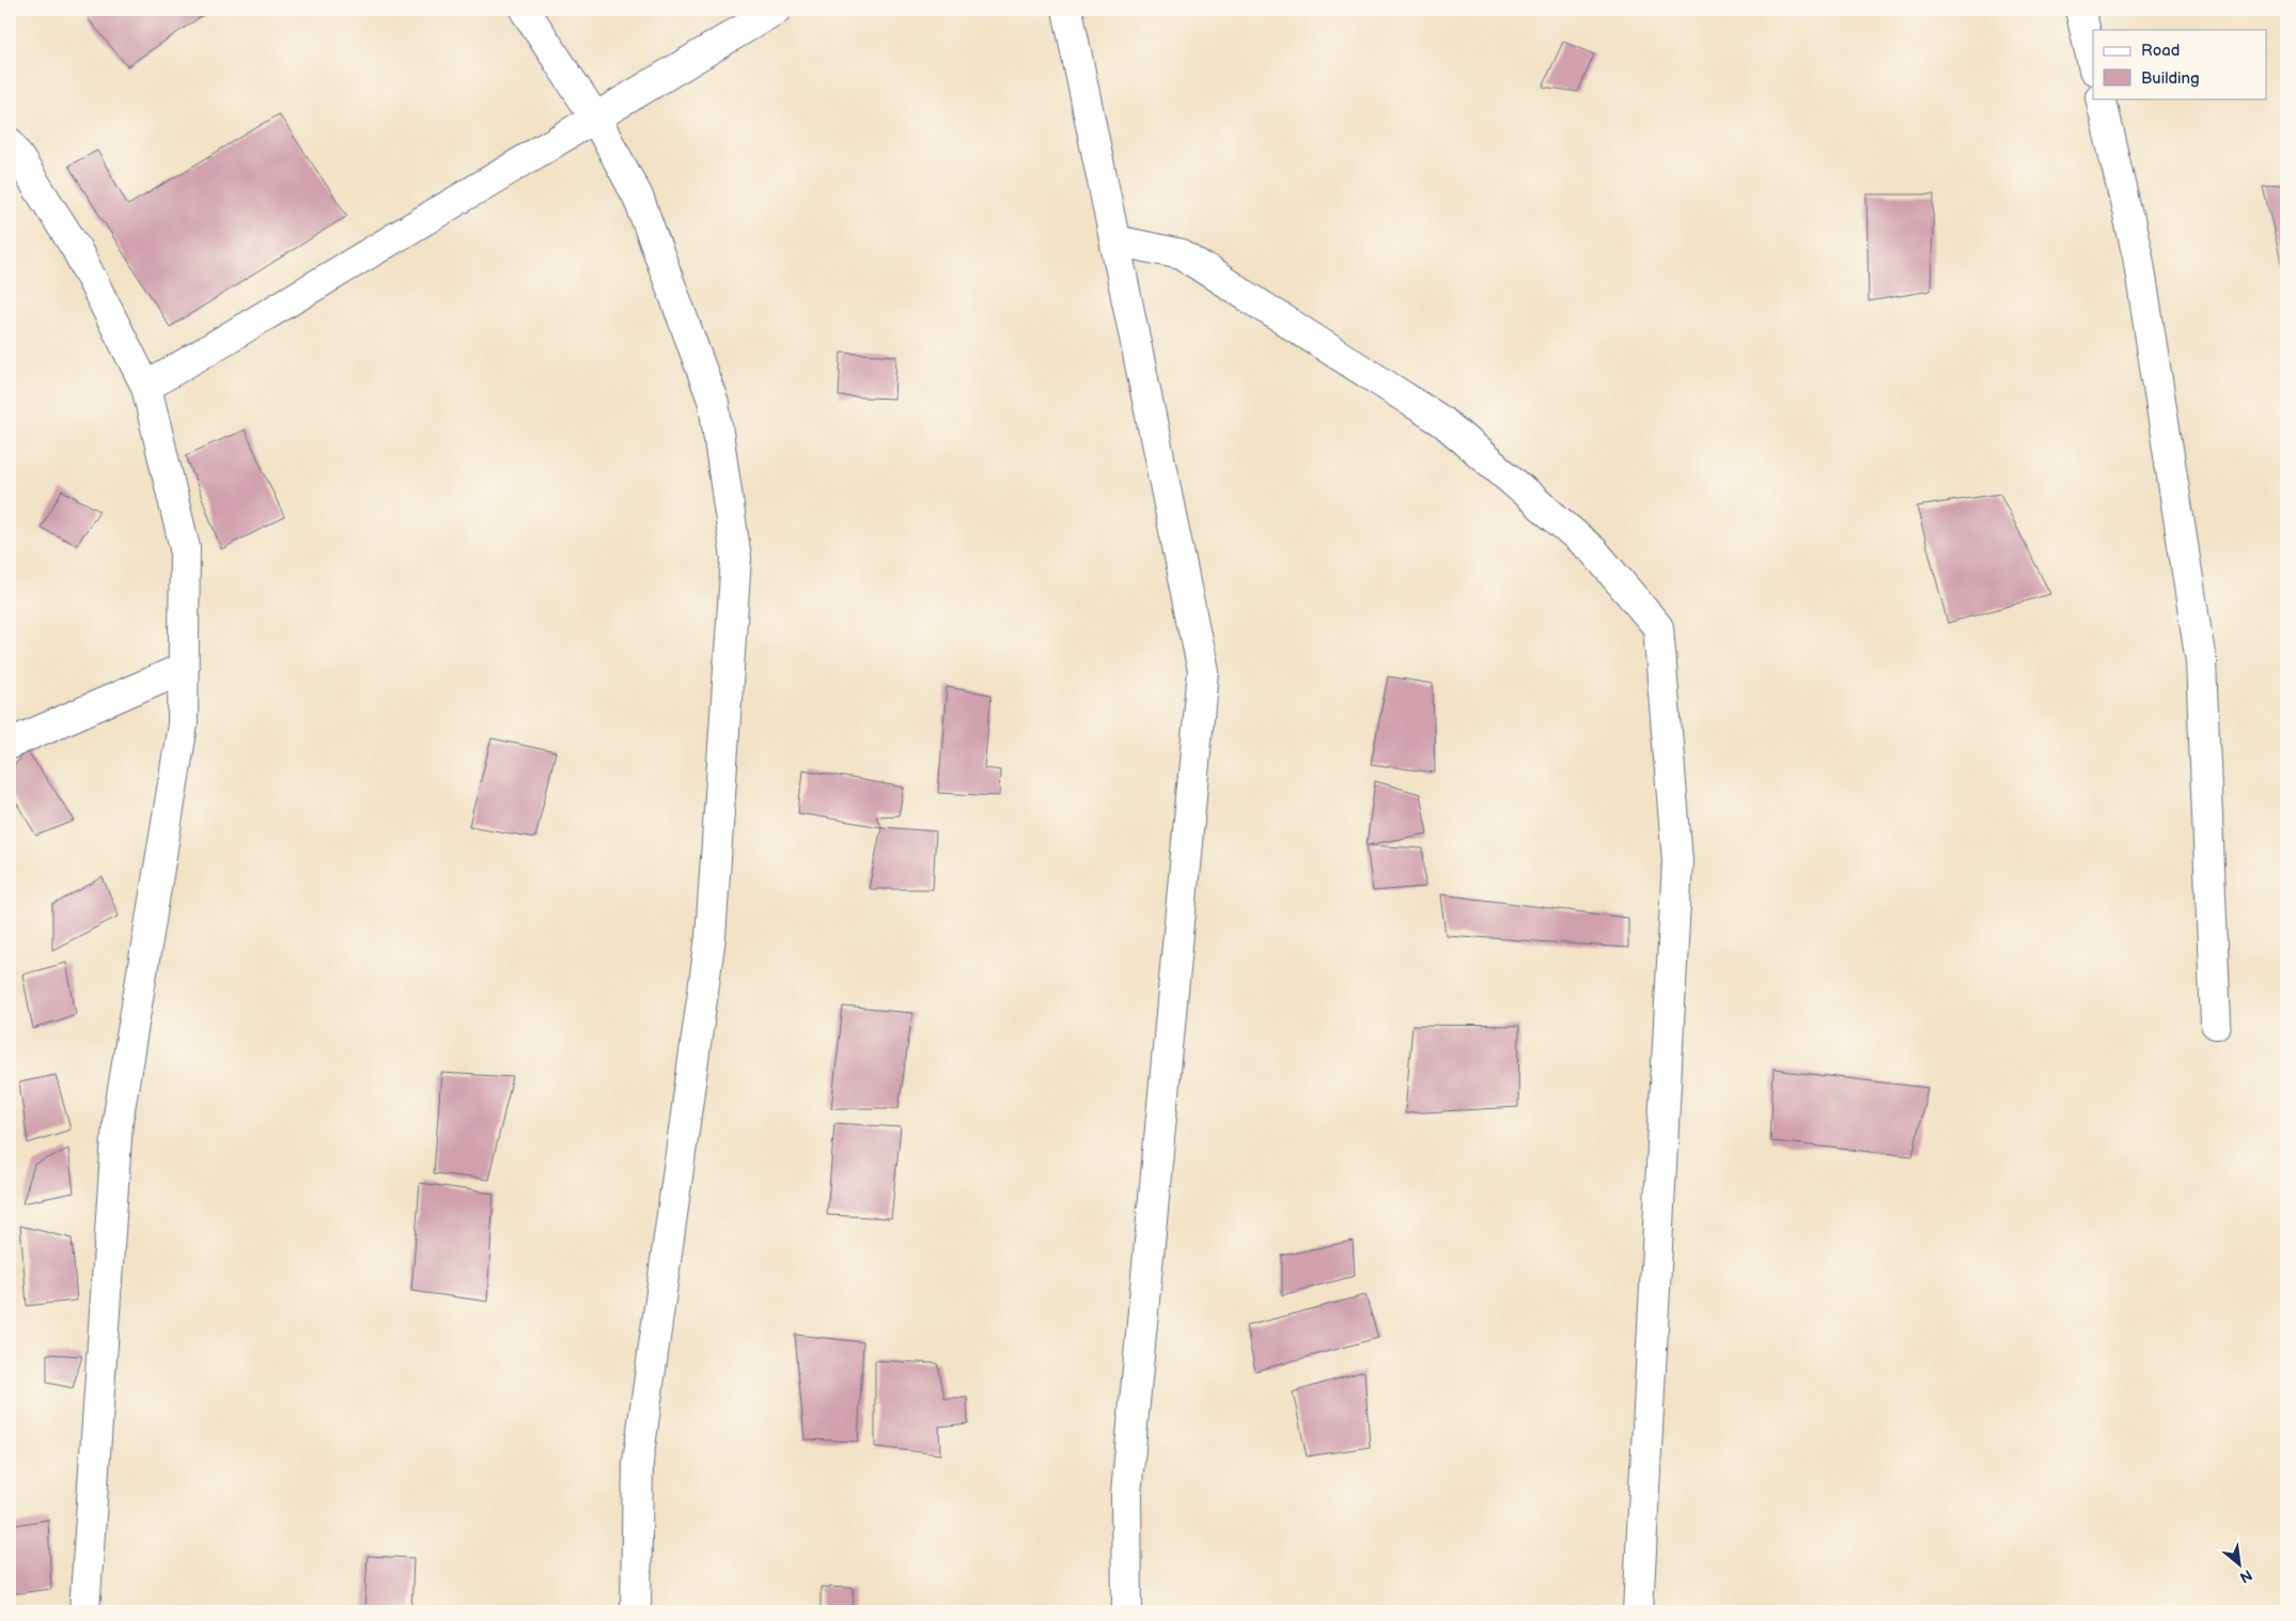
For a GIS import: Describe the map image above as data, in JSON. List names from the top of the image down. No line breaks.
{"legend":["Road","Building"],"north":"bottom right"}
